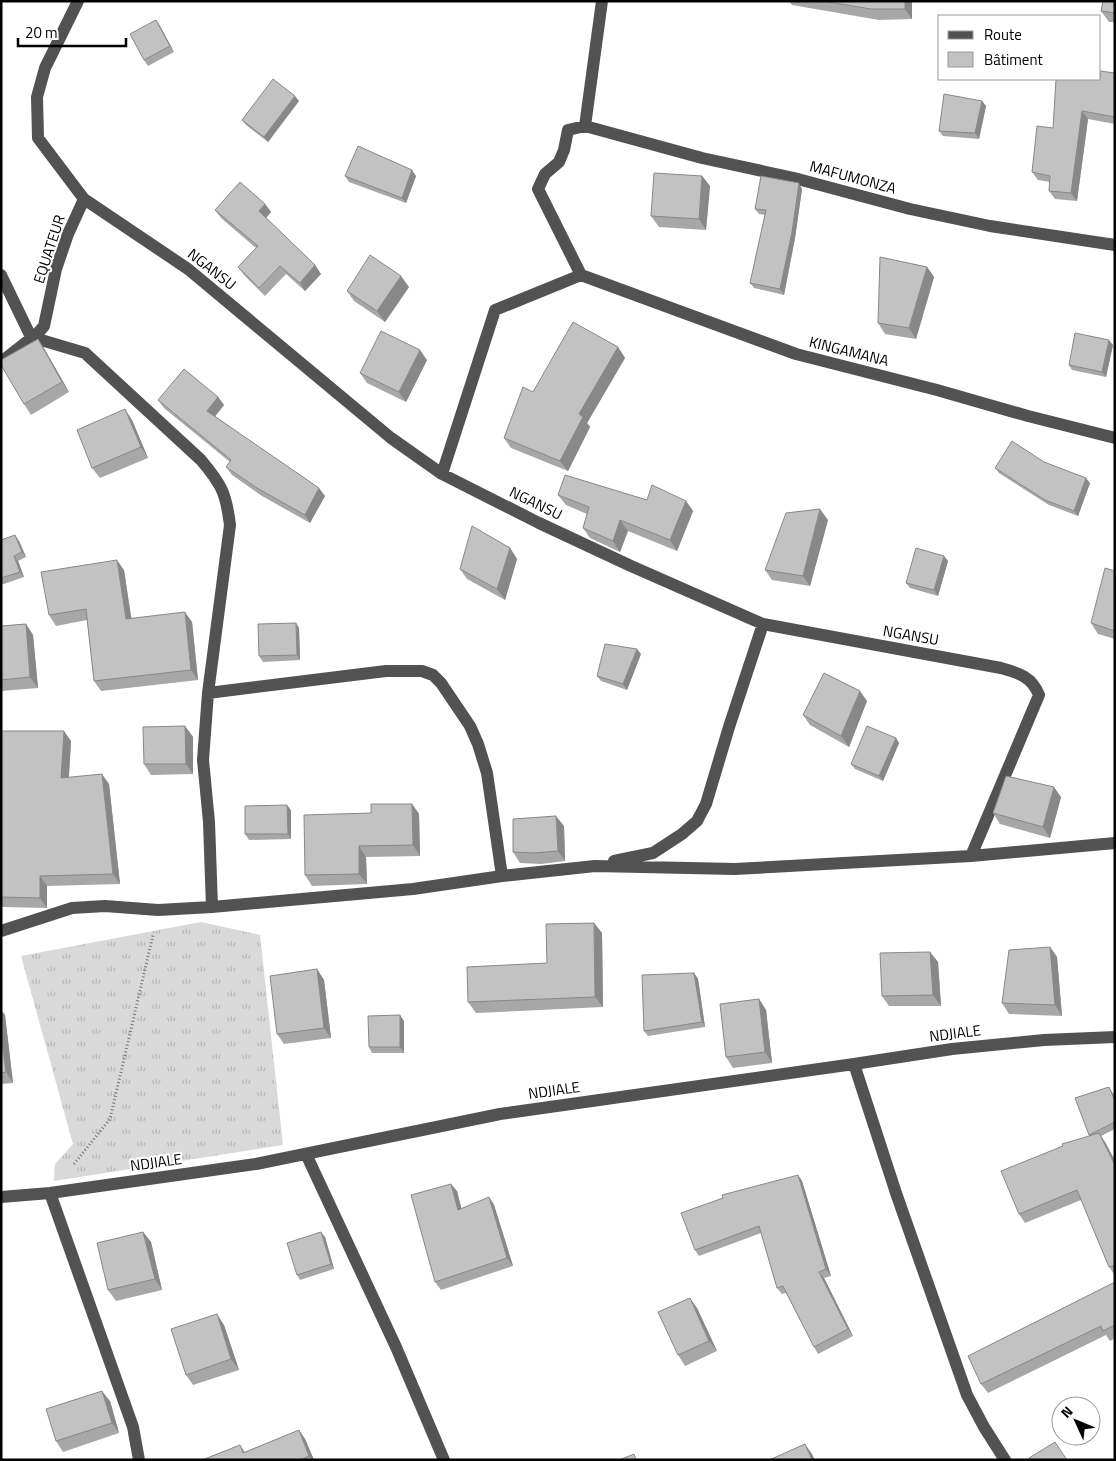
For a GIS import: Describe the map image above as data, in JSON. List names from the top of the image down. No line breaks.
{"streets":{"street":["MAFUMONZA","EQUATEUR","NGANSU","KINGAMANA","NDJIALE"]},"crossings":[["EQUATEUR","NGANSU"]],"legend":["Route","Bâtiment"],"scale_bar":"20 m","north":"top left"}
